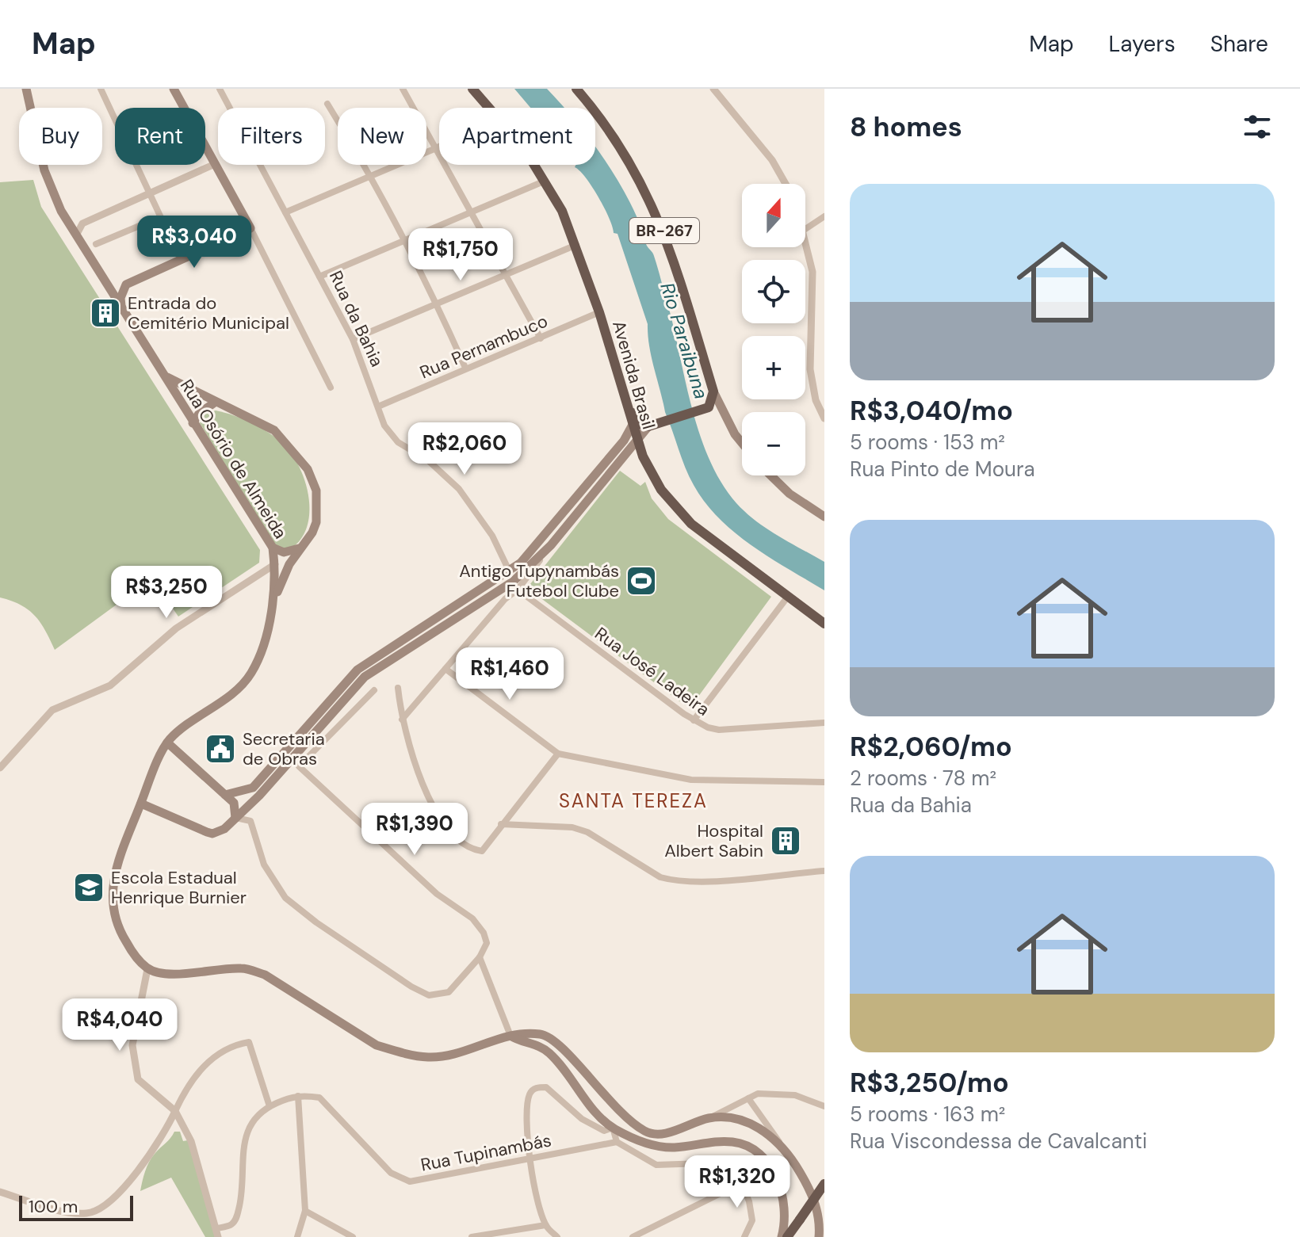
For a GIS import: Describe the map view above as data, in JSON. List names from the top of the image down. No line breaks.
{"streets":{"highway":["BR-267","Avenida Brasil"],"main road":["Rua Osório de Almeida"],"street":["Rua da Bahia","Rua Pernambuco","Rua José Ladeira","Rua Tupinambás"]},"crossings":[["Rua da Bahia","Rua Pernambuco"],["Rua Pernambuco","Avenida Brasil"]],"districts":["SANTA TEREZA"],"water":["Rio Paraibuna"],"places":{"building":["Entrada do Cemitério Municipal","Hospital Albert Sabin"],"sports":["Antigo Tupynambás Futebol Clube"],"public building":["Secretaria de Obras"],"school or university":["Escola Estadual Henrique Burnier"]},"scale_bar":"100 m","north":"top","page":{"header":"Map","nav":["Map","Layers","Share"],"heading":"8 homes","chip":["Buy","Rent","Filters","New","Apartment"],"list":[{"name":"R$3,040/mo","note":"5 rooms · 153 m² · Rua Pinto de Moura"},{"name":"R$2,060/mo","note":"2 rooms · 78 m² · Rua da Bahia"},{"name":"R$3,250/mo","note":"5 rooms · 163 m² · Rua Viscondessa de Cavalcanti"}],"map_buttons":["+","−"],"price":["R$3,040","R$1,750","R$2,060","R$3,250","R$1,460","R$1,390","R$4,040","R$1,320"],"scale":"100 m"}}
